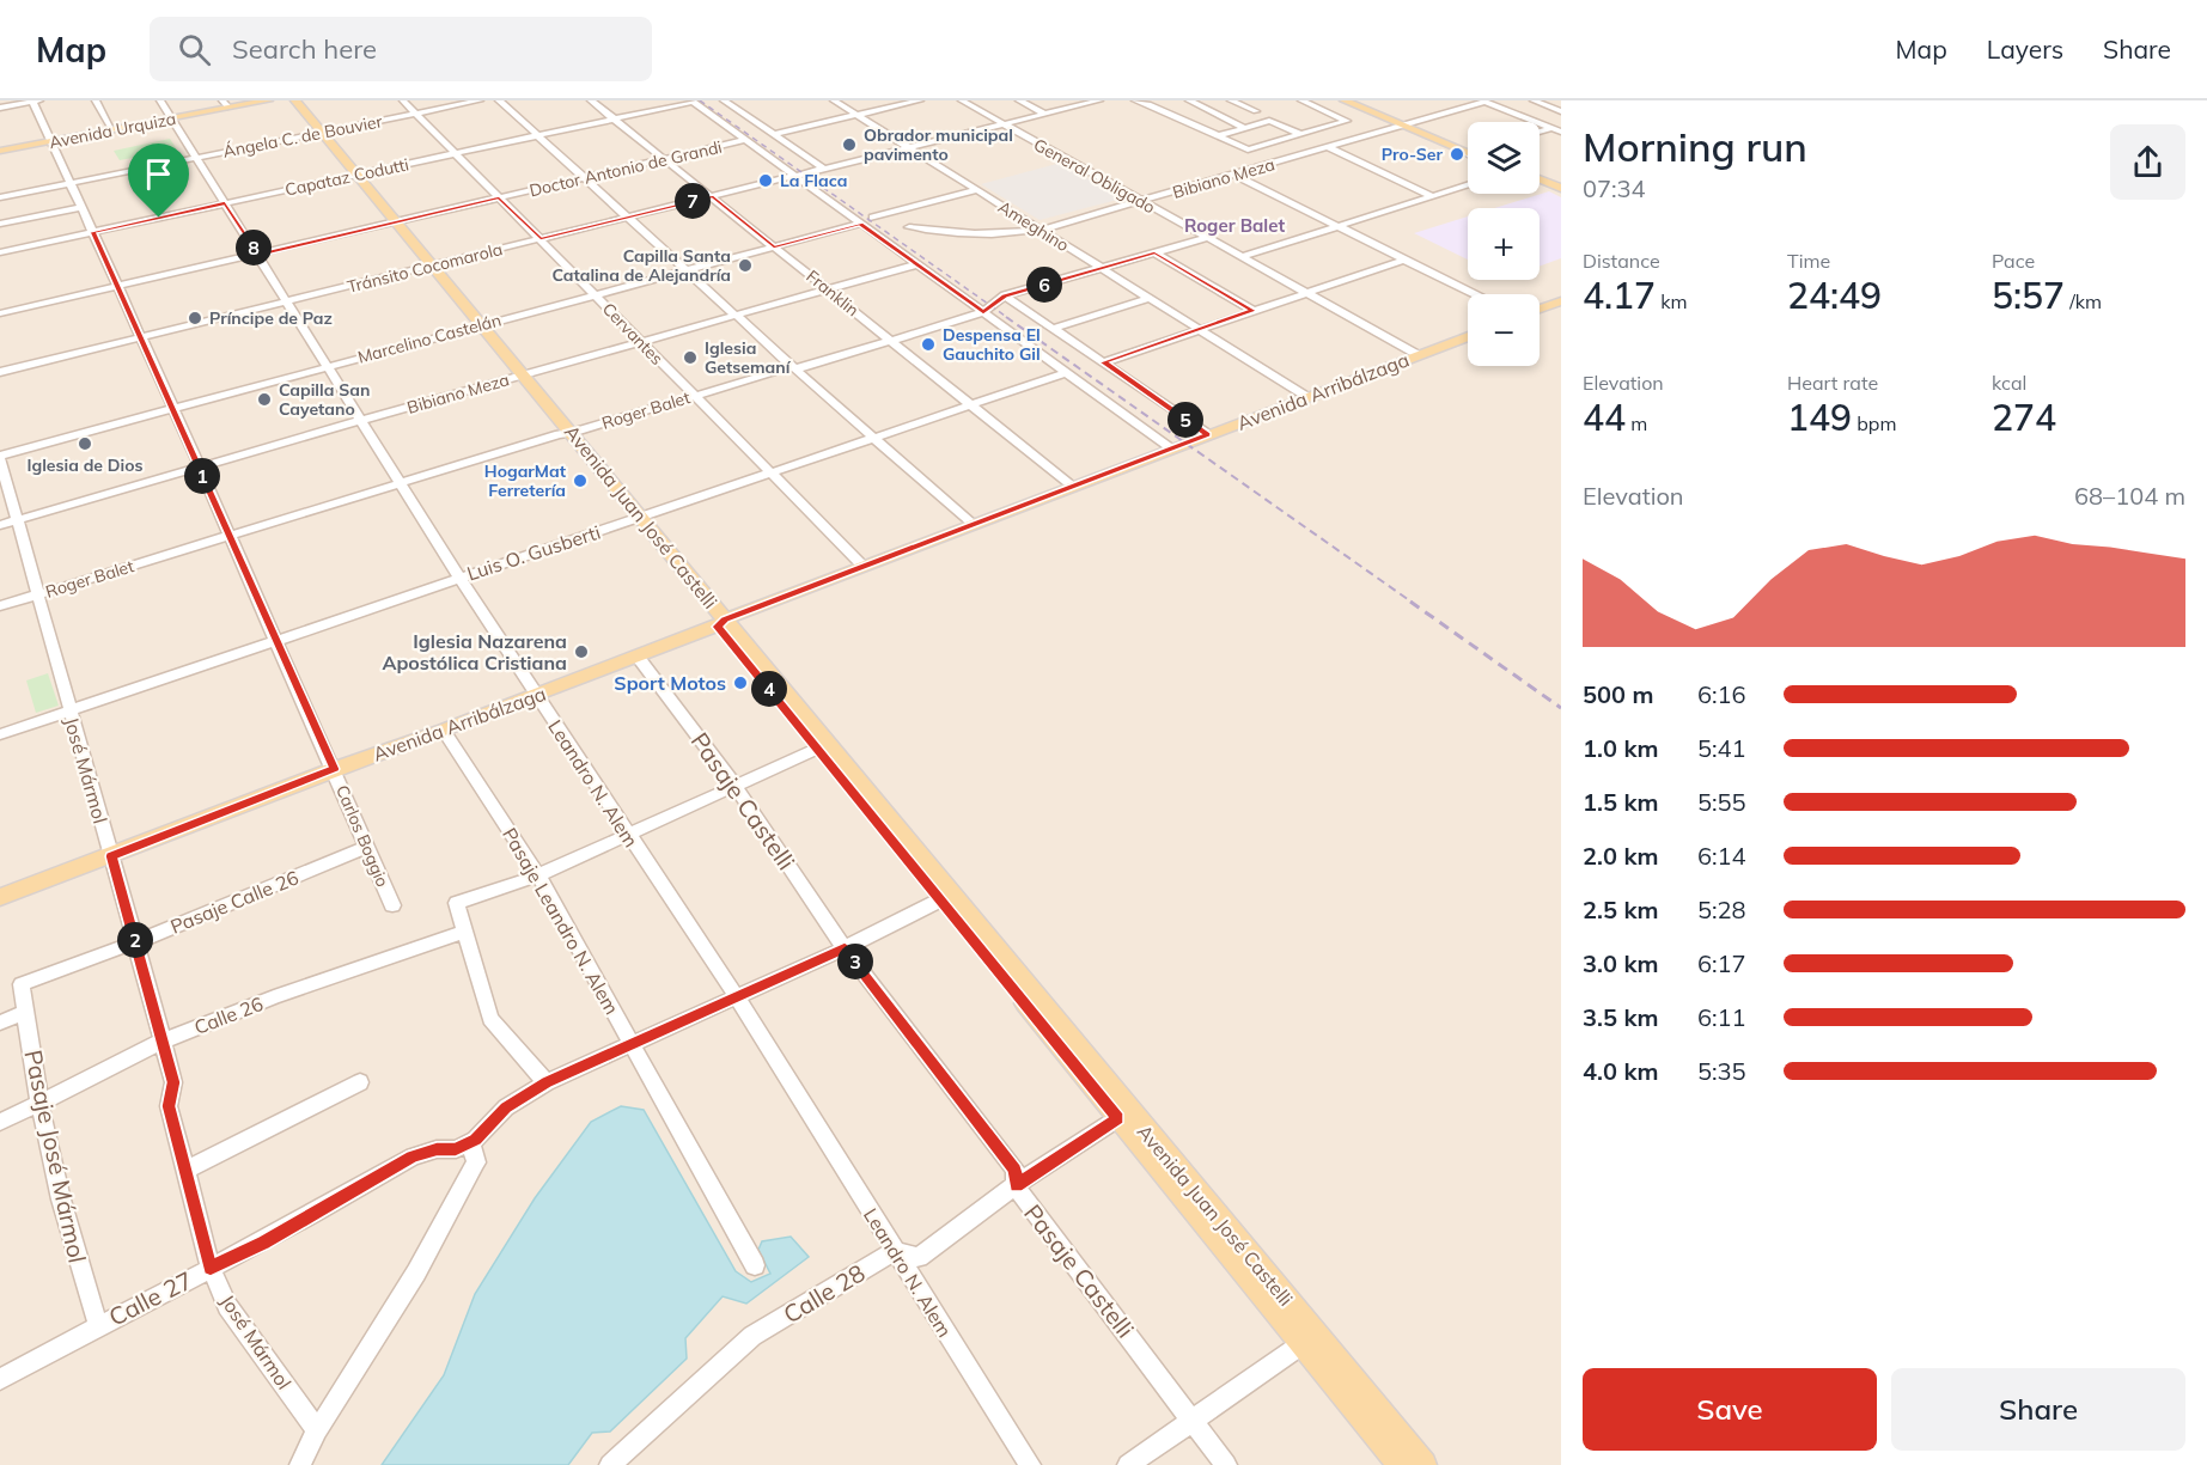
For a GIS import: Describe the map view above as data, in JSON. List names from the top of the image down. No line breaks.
{"streets":{"main road":["Avenida Urquiza","Avenida Arribálzaga","Avenida Juan José Castelli"],"street":["Ángela C. de Bouvier","Doctor Antonio de Grandi","General Obligado","Capataz Codutti","Bibiano Meza","Ameghino","Tránsito Cocomarola","Franklin","Cervantes","Marcelino Castelán","Roger Balet","Luis O. Gusberti","José Mármol","Leandro N. Alem","Pasaje Castelli","Carlos Boggio","Pasaje Calle 26","Pasaje Leandro N. Alem","Calle 26","Pasaje José Mármol","Calle 28","Calle 27"]},"crossings":[["Avenida Urquiza","Leandro N. Alem"],["Avenida Urquiza","Carlos Boggio"],["Ángela C. de Bouvier","Cervantes"],["Ángela C. de Bouvier","Avenida Juan José Castelli"],["Ángela C. de Bouvier","Leandro N. Alem"],["Ángela C. de Bouvier","Carlos Boggio"],["Doctor Antonio de Grandi","Franklin"],["Doctor Antonio de Grandi","Cervantes"],["Doctor Antonio de Grandi","Avenida Juan José Castelli"],["Doctor Antonio de Grandi","Leandro N. Alem"],["Doctor Antonio de Grandi","Carlos Boggio"],["General Obligado","Bibiano Meza"],["General Obligado","Tránsito Cocomarola"],["General Obligado","Avenida Arribálzaga"],["General Obligado","Roger Balet"],["Capataz Codutti","Franklin"],["Capataz Codutti","Cervantes"],["Capataz Codutti","Avenida Juan José Castelli"],["Capataz Codutti","Leandro N. Alem"],["Capataz Codutti","Carlos Boggio"],["Bibiano Meza","Ameghino"],["Bibiano Meza","Franklin"],["Bibiano Meza","Cervantes"],["Bibiano Meza","Avenida Juan José Castelli"],["Bibiano Meza","José Mármol"],["Bibiano Meza","Leandro N. Alem"],["Bibiano Meza","Carlos Boggio"],["Ameghino","Tránsito Cocomarola"],["Ameghino","Avenida Arribálzaga"],["Ameghino","Roger Balet"],["Tránsito Cocomarola","Franklin"],["Tránsito Cocomarola","Cervantes"],["Tránsito Cocomarola","Avenida Juan José Castelli"],["Tránsito Cocomarola","Leandro N. Alem"],["Tránsito Cocomarola","Carlos Boggio"],["Franklin","Marcelino Castelán"],["Franklin","Avenida Arribálzaga"],["Franklin","Roger Balet"],["Franklin","Luis O. Gusberti"],["Cervantes","Marcelino Castelán"],["Cervantes","Avenida Arribálzaga"],["Cervantes","Roger Balet"],["Cervantes","Luis O. Gusberti"],["Marcelino Castelán","Avenida Juan José Castelli"],["Marcelino Castelán","José Mármol"],["Marcelino Castelán","Leandro N. Alem"],["Marcelino Castelán","Carlos Boggio"],["Avenida Arribálzaga","Avenida Juan José Castelli"],["Avenida Arribálzaga","José Mármol"],["Avenida Arribálzaga","Leandro N. Alem"],["Avenida Arribálzaga","Pasaje Castelli"],["Avenida Arribálzaga","Carlos Boggio"],["Avenida Arribálzaga","Pasaje Leandro N. Alem"],["Roger Balet","Avenida Juan José Castelli"],["Roger Balet","José Mármol"],["Roger Balet","Leandro N. Alem"],["Roger Balet","Carlos Boggio"],["Avenida Juan José Castelli","Luis O. Gusberti"],["Avenida Juan José Castelli","Calle 28"],["Luis O. Gusberti","José Mármol"],["Luis O. Gusberti","Leandro N. Alem"],["Luis O. Gusberti","Carlos Boggio"],["José Mármol","Pasaje Calle 26"],["José Mármol","Calle 26"],["José Mármol","Calle 27"],["Leandro N. Alem","Calle 28"],["Pasaje Castelli","Calle 28"],["Carlos Boggio","Pasaje Calle 26"],["Pasaje Calle 26","Pasaje José Mármol"],["Calle 26","Pasaje José Mármol"],["Pasaje José Mármol","Calle 27"]],"districts":["Roger Balet"],"places":["Obrador municipal pavimento","Pro-Ser","La Flaca","Capilla Santa Catalina de Alejandría","Príncipe de Paz","Despensa El Gauchito Gil","Iglesia Getsemaní","Capilla San Cayetano","Iglesia de Dios","HogarMat Ferretería","Iglesia Nazarena Apostólica Cristiana","Sport Motos"],"page":{"header":"Map","search":"Search here","nav":["Map","Layers","Share"],"heading":["Morning run","07:34"],"map_buttons":["+","−"],"pins":["7","8","6","5","1","4","2","3"],"stats":[["Distance","4.17 km"],["Time","24:49"],["Pace","5:57 /km"],["Elevation","44 m"],["Heart rate","149 bpm"],["kcal","274"]],"chart":["Elevation","68–104 m"],"list":[{"name":"500 m","note":"6:16"},{"name":"1.0 km","note":"5:41"},{"name":"1.5 km","note":"5:55"},{"name":"2.0 km","note":"6:14"},{"name":"2.5 km","note":"5:28"},{"name":"3.0 km","note":"6:17"},{"name":"3.5 km","note":"6:11"},{"name":"4.0 km","note":"5:35"}],"buttons":["Save","Share"]}}
